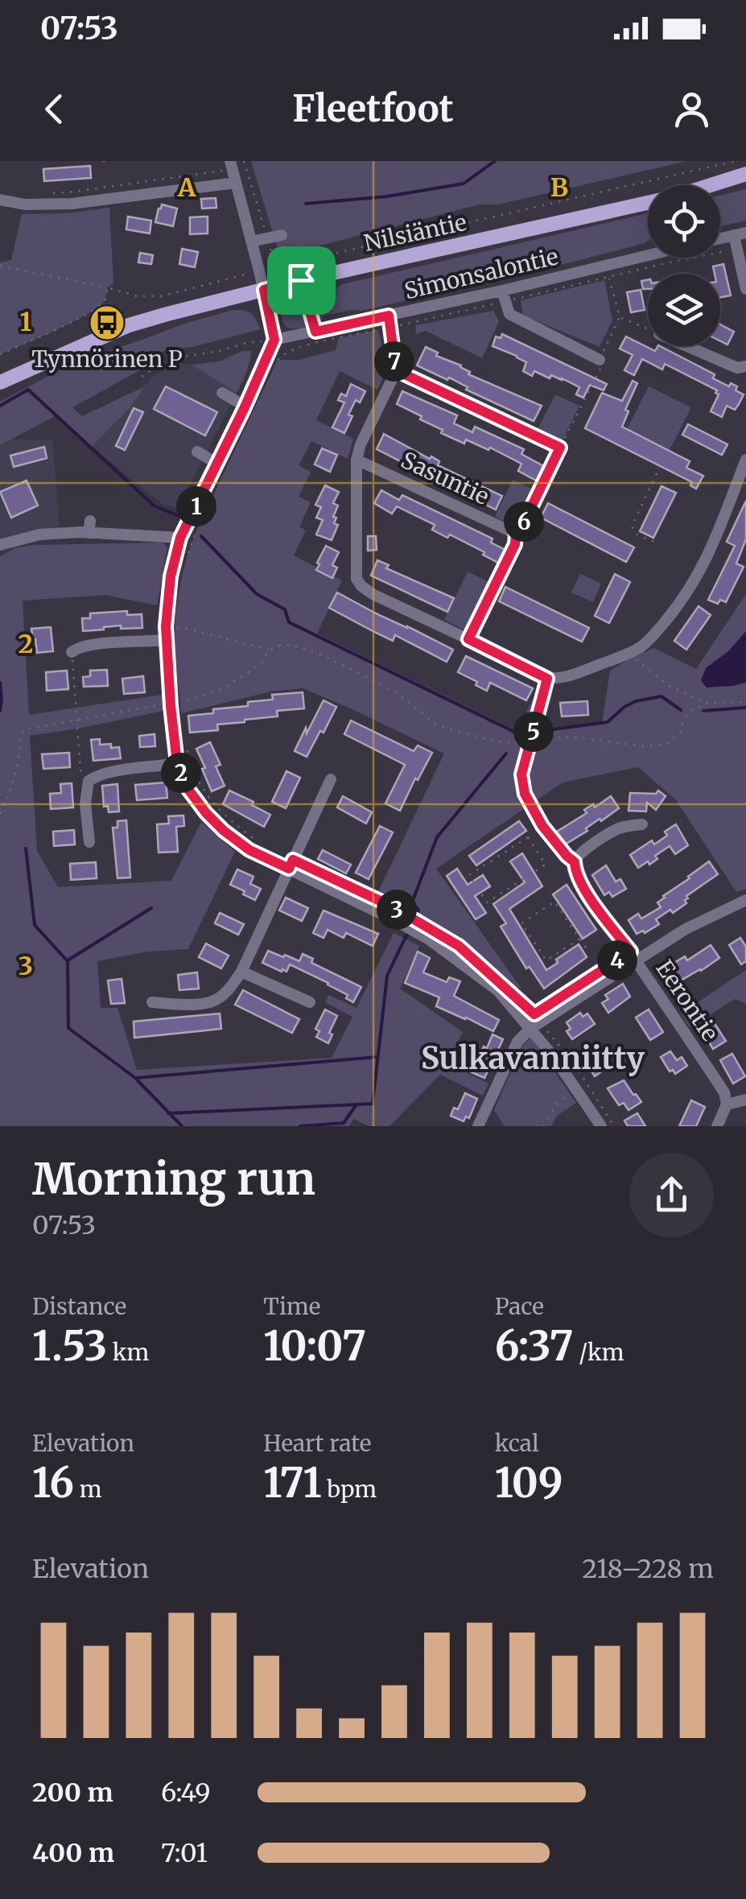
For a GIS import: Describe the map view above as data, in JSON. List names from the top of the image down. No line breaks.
{"streets":{"main road":["Nilsiäntie"],"street":["Simonsalontie","Sasuntie","Eerontie"]},"districts":["Sulkavanniitty"],"places":{"bus stop":["Tynnörinen P"]},"page":{"status":"07:53","header":"Fleetfoot","pins":["7","1","6","5","2","3","4"],"heading":["Morning run","07:53"],"stats":[["Distance","1.53 km"],["Time","10:07"],["Pace","6:37 /km"],["Elevation","16 m"],["Heart rate","171 bpm"],["kcal","109"]],"chart":["Elevation","218–228 m"],"list":[{"name":"200 m","note":"6:49"},{"name":"400 m","note":"7:01"}]},"grid":{"columns":["A","B"],"rows":["1","2","3"]}}
